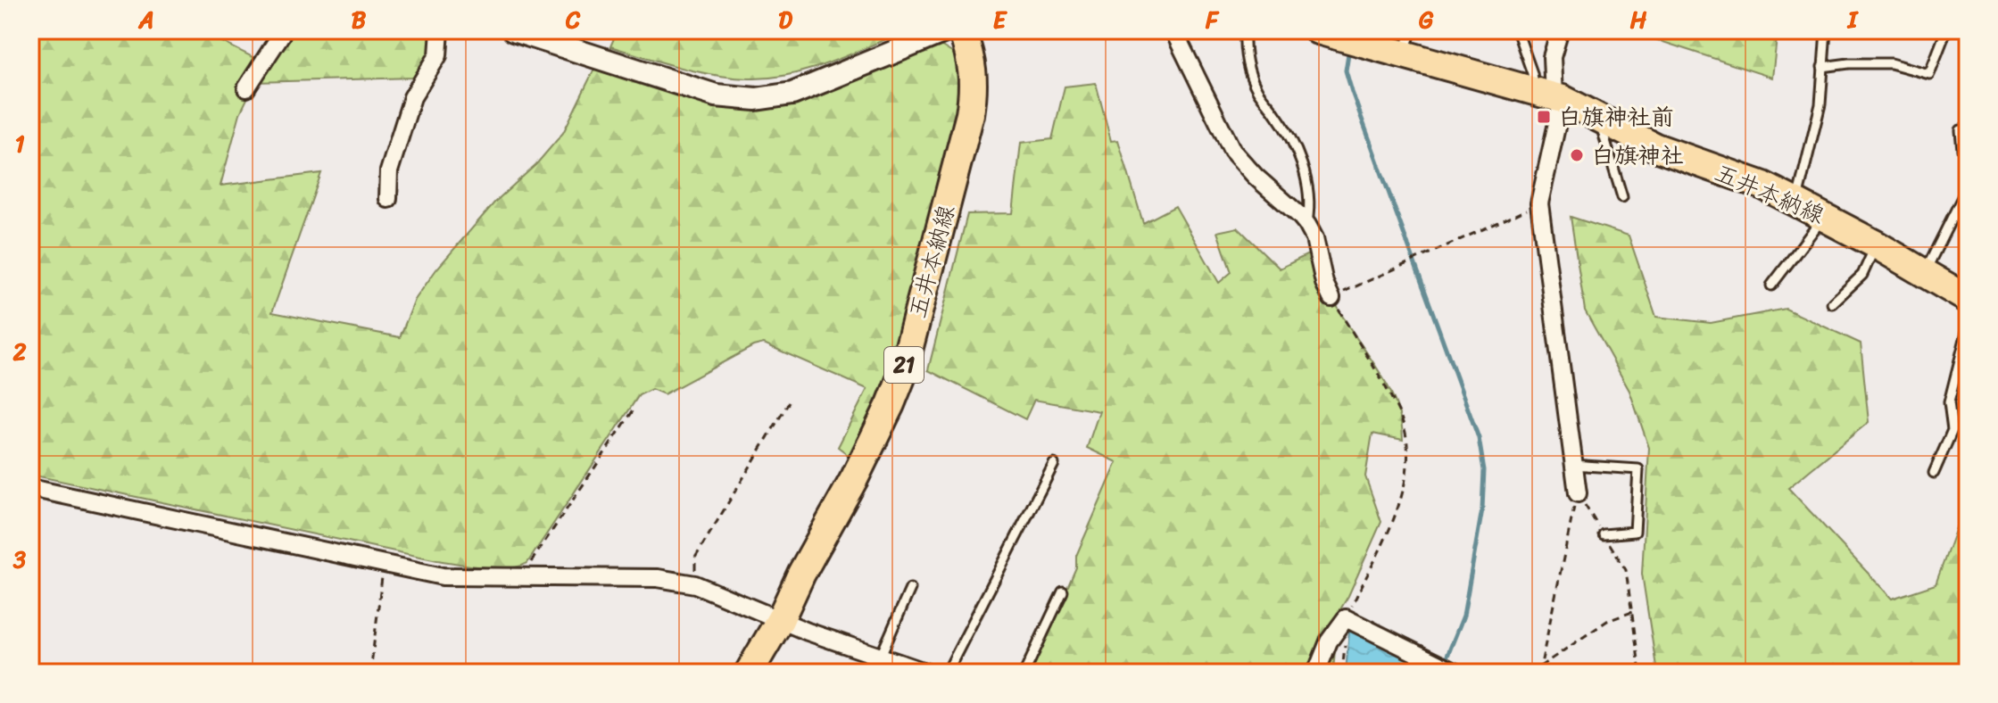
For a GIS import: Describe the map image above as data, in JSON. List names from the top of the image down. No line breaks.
{"streets":{"main road":["五井本納線","21"]},"places":{"transit":["白旗神社前"],"other":["白旗神社"]},"grid":{"columns":["A","B","C","D","E","F","G","H","I"],"rows":["1","2","3"]}}
